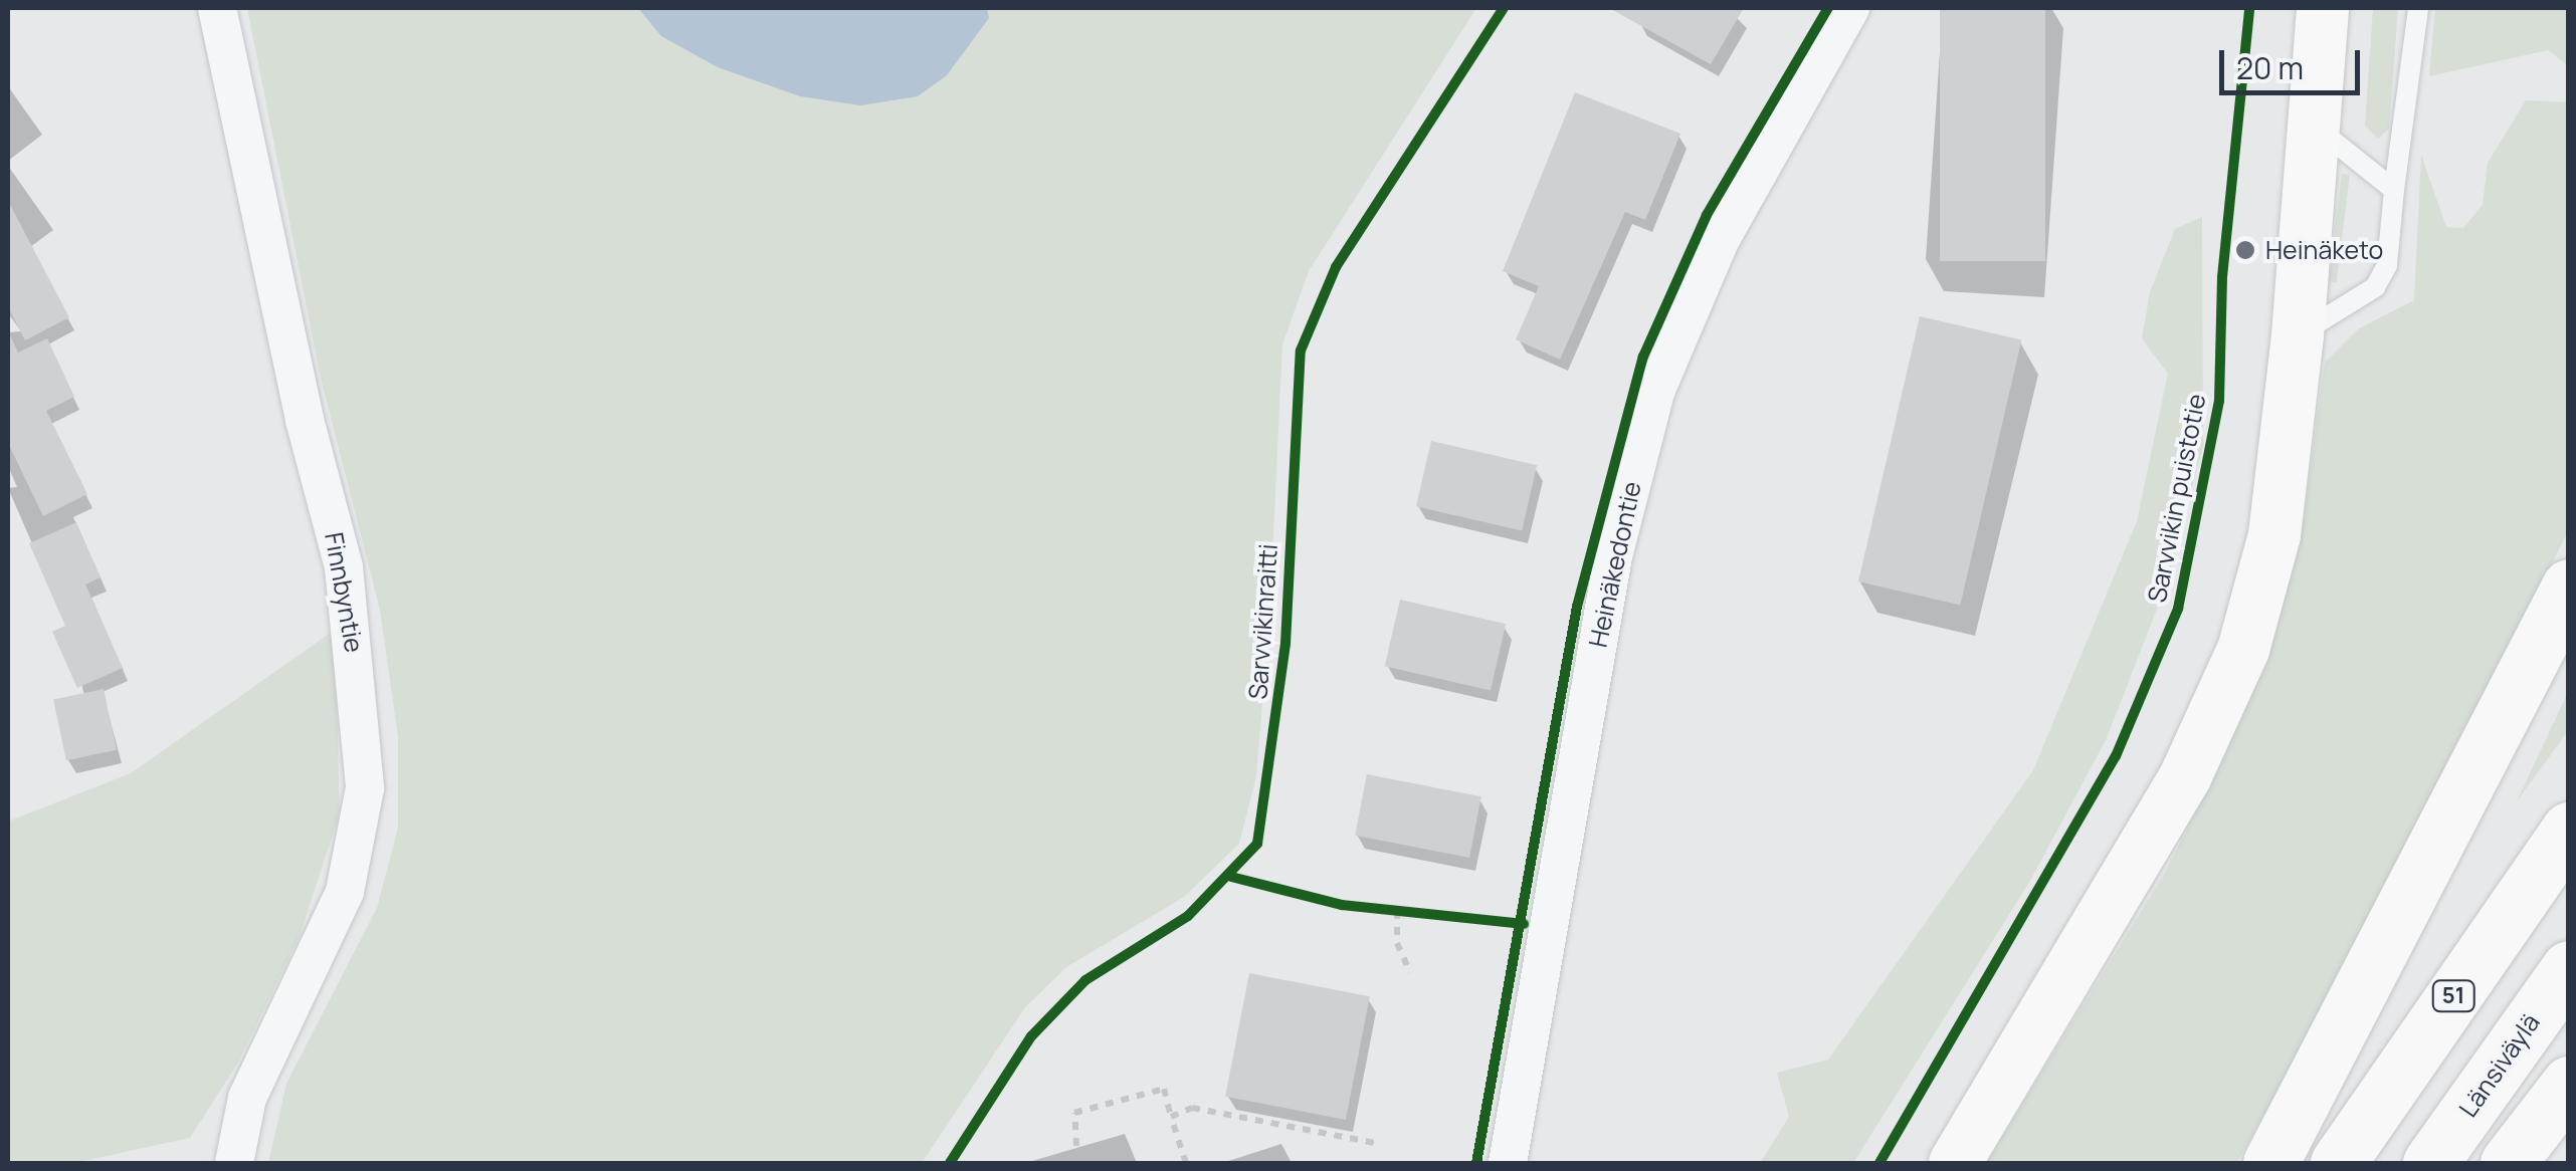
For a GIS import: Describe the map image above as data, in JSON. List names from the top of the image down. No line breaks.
{"streets":{"highway":["51","Länsiväylä"],"street":["Heinäkedontie","Finnbyntie"],"cycle path":["Sarvvikin puistotie","Sarvvikinraitti"]},"places":["Heinäketo"],"scale_bar":"20 m"}
